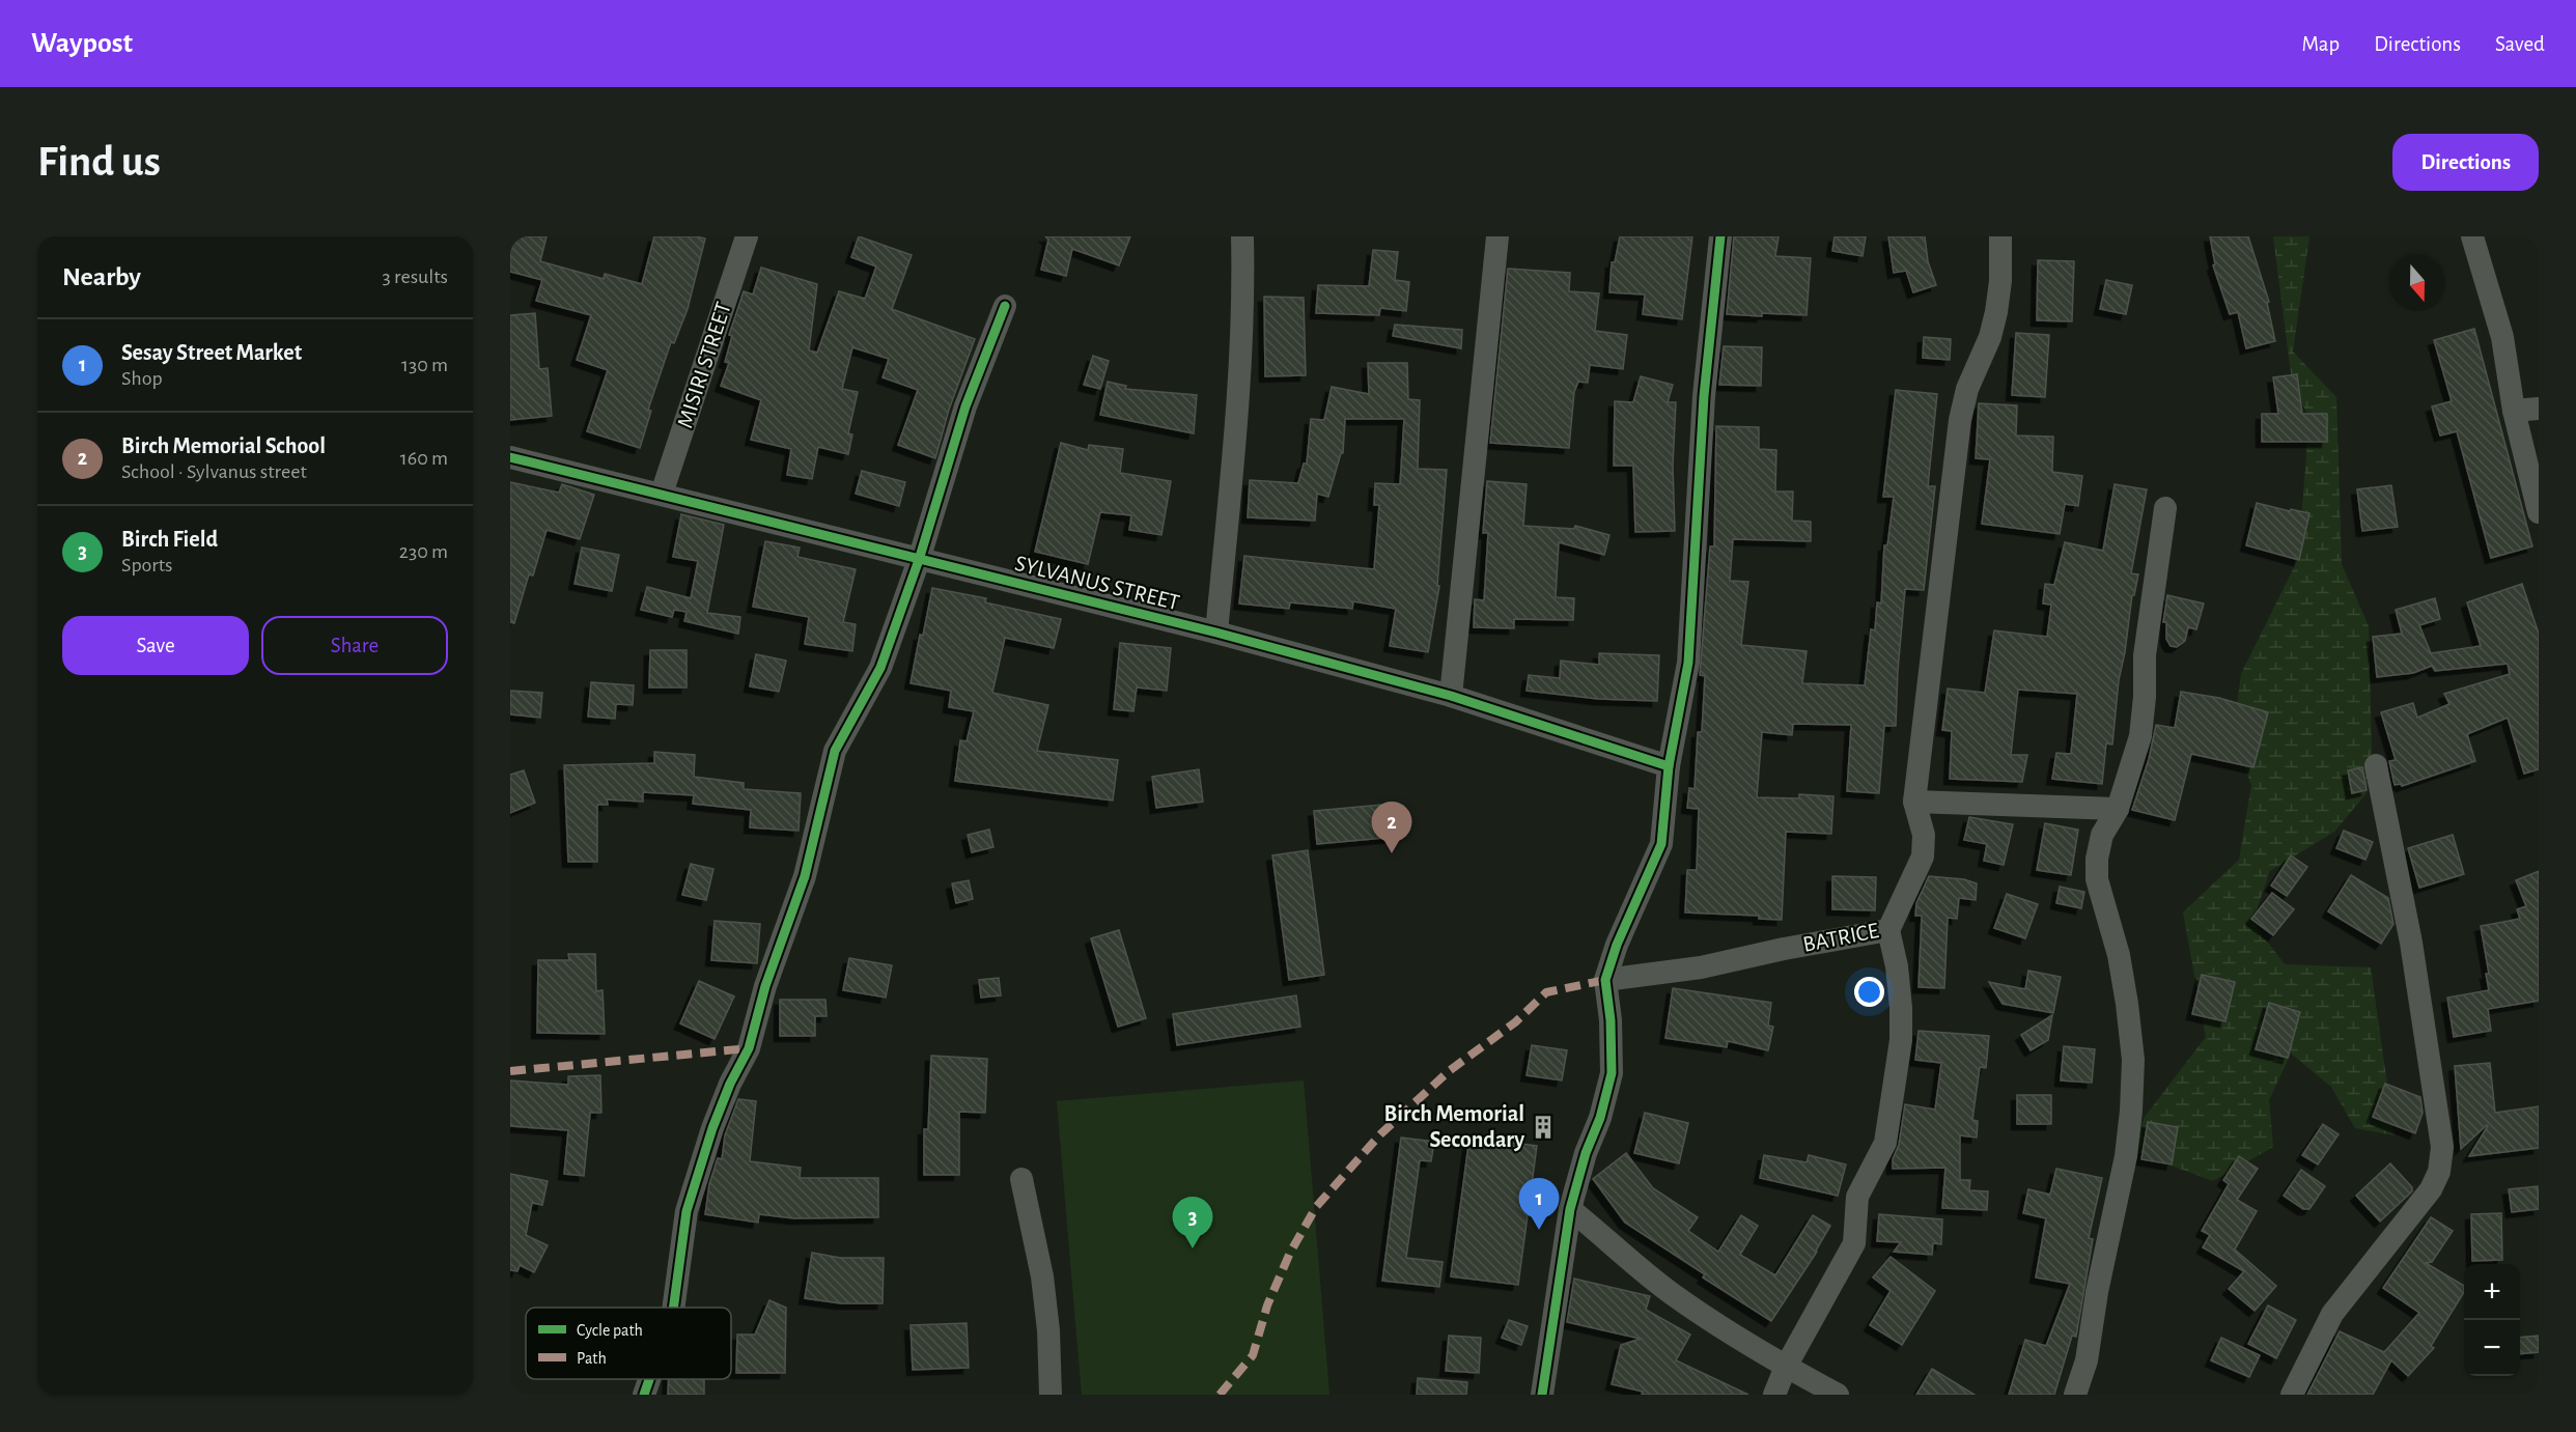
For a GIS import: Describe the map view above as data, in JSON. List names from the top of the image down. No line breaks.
{"streets":{"street":["MISIRI STREET","SYLVANUS STREET","BATRICE"]},"crossings":[["MISIRI STREET","SYLVANUS STREET"]],"places":{"building":["Birch Memorial Secondary"]},"legend":["Cycle path","Path"],"north":"bottom","page":{"header":"Waypost","nav":["Map","Directions","Saved"],"buttons":["Directions",["Save","Share"]],"title":"Find us","heading":["Nearby","3 results"],"list":[{"mark":"1","name":"Sesay Street Market","note":"Shop","value":"130 m"},{"mark":"2","name":"Birch Memorial School","note":"School · Sylvanus street","value":"160 m"},{"mark":"3","name":"Birch Field","note":"Sports","value":"230 m"}],"pins":["2","1","3"],"map_buttons":["+","−"]}}
